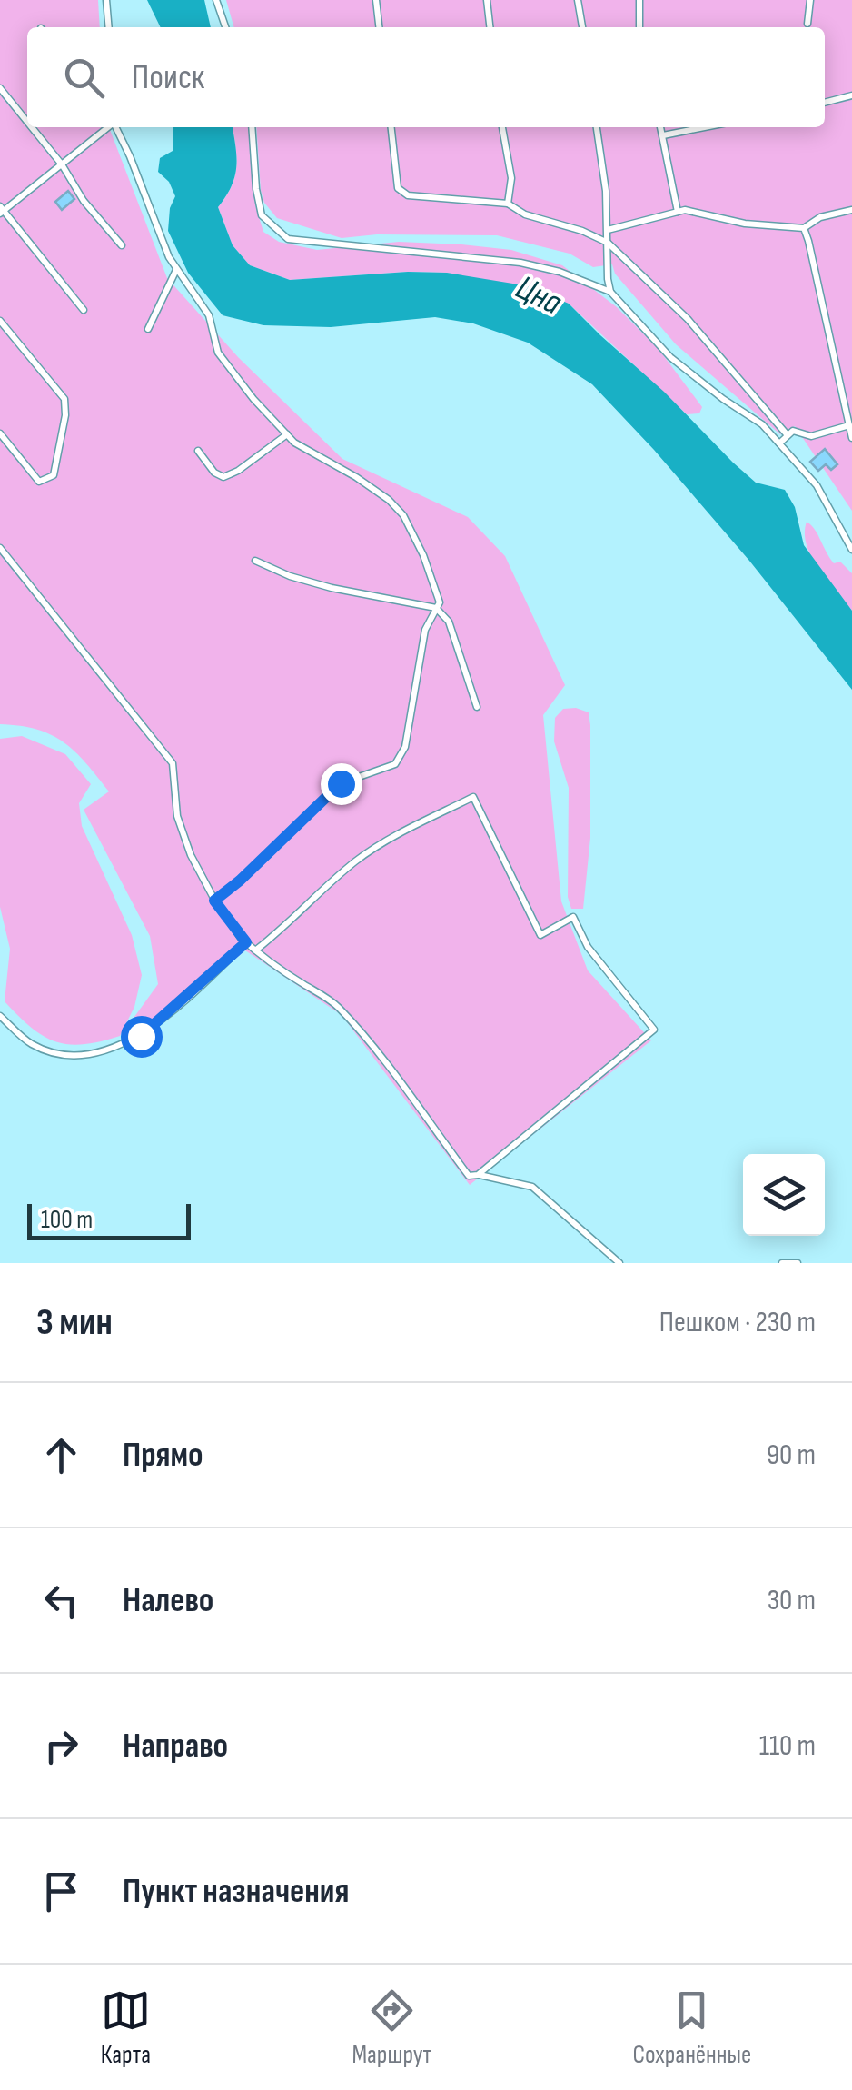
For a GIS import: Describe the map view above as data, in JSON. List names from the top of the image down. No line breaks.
{"water":["Цна"],"scale_bar":"100 m","page":{"search":"Поиск","scale":"100 m","heading":["3 мин","Пешком · 230 m"],"list":[["Прямо","90 m"],["Налево","30 m"],["Направо","110 m"],"Пункт назначения"],"nav":["Карта","Маршрут","Сохранённые"]}}
